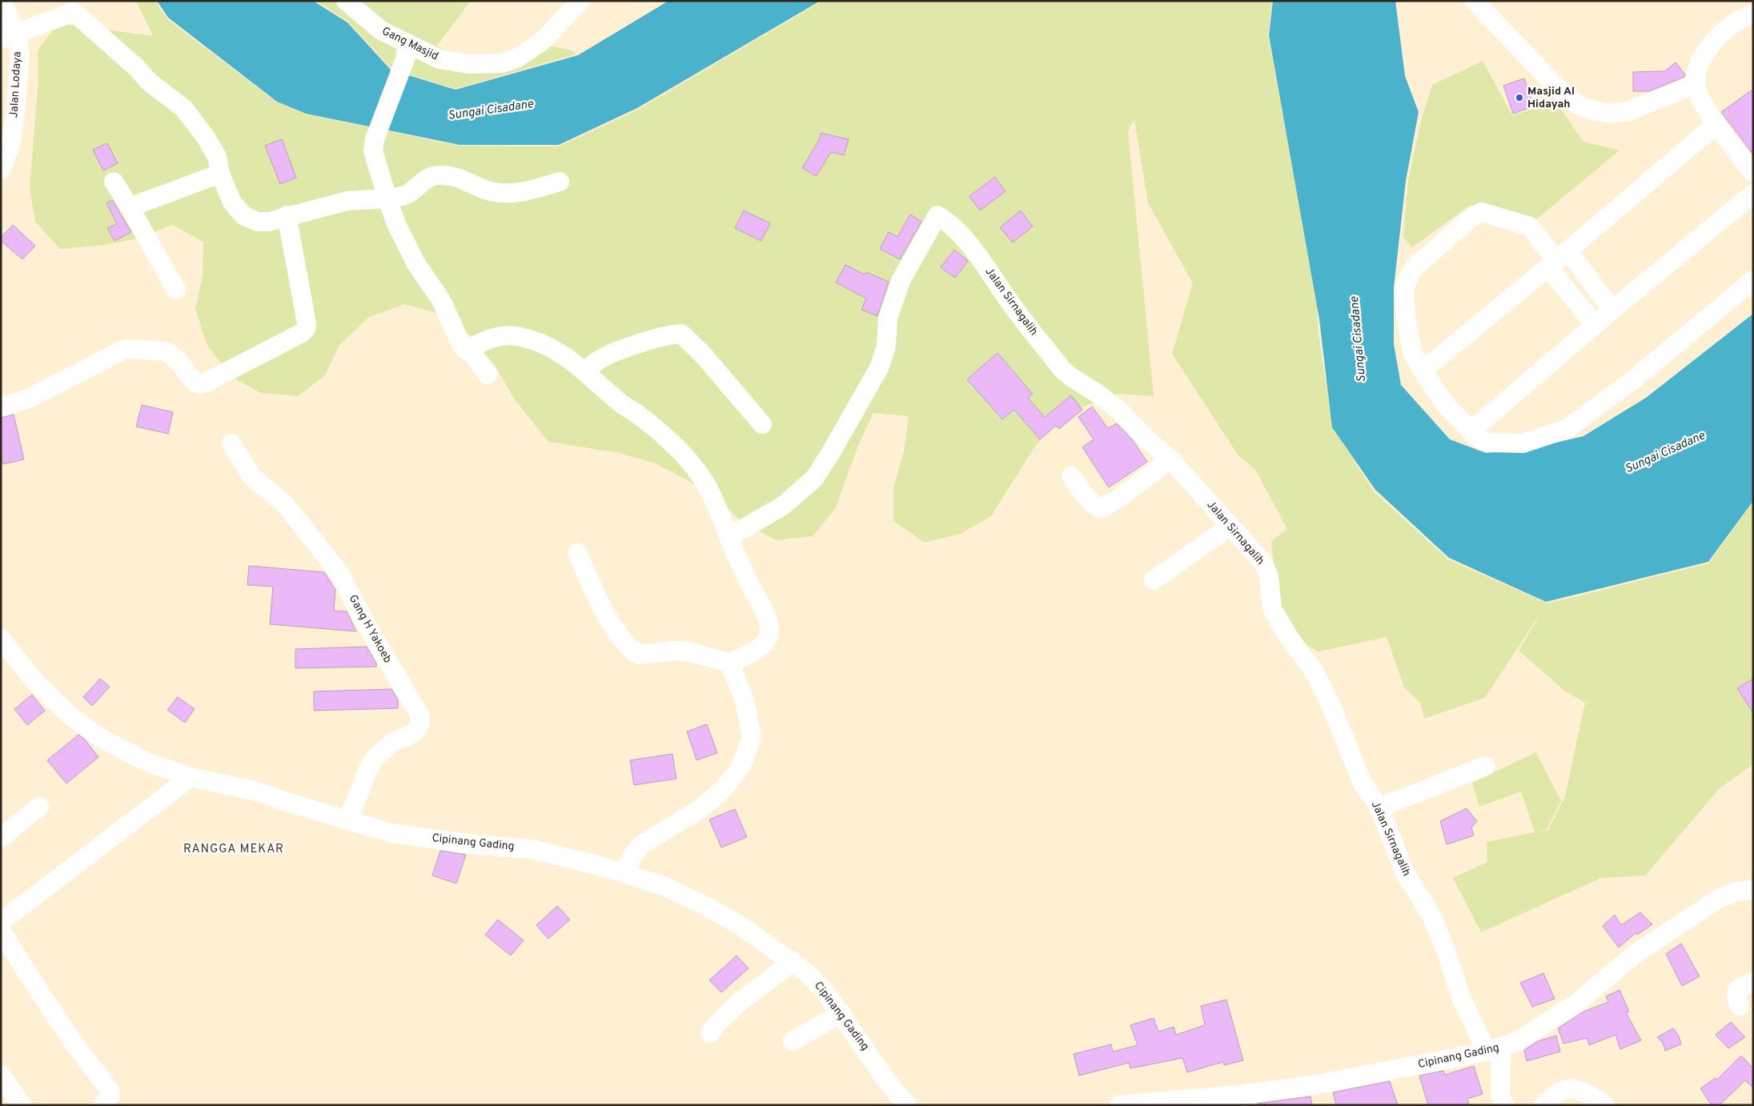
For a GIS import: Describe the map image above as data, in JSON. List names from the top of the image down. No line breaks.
{"streets":{"street":["Gang Masjid","Jalan Lodaya","Jalan Sirnagalih","Gang H Yakoeb","Cipinang Gading"]},"crossings":[["Jalan Sirnagalih","Cipinang Gading"],["Gang H Yakoeb","Cipinang Gading"]],"districts":["RANGGA MEKAR"],"water":["Sungai Cisadane"],"places":["Masjid Al Hidayah"]}
